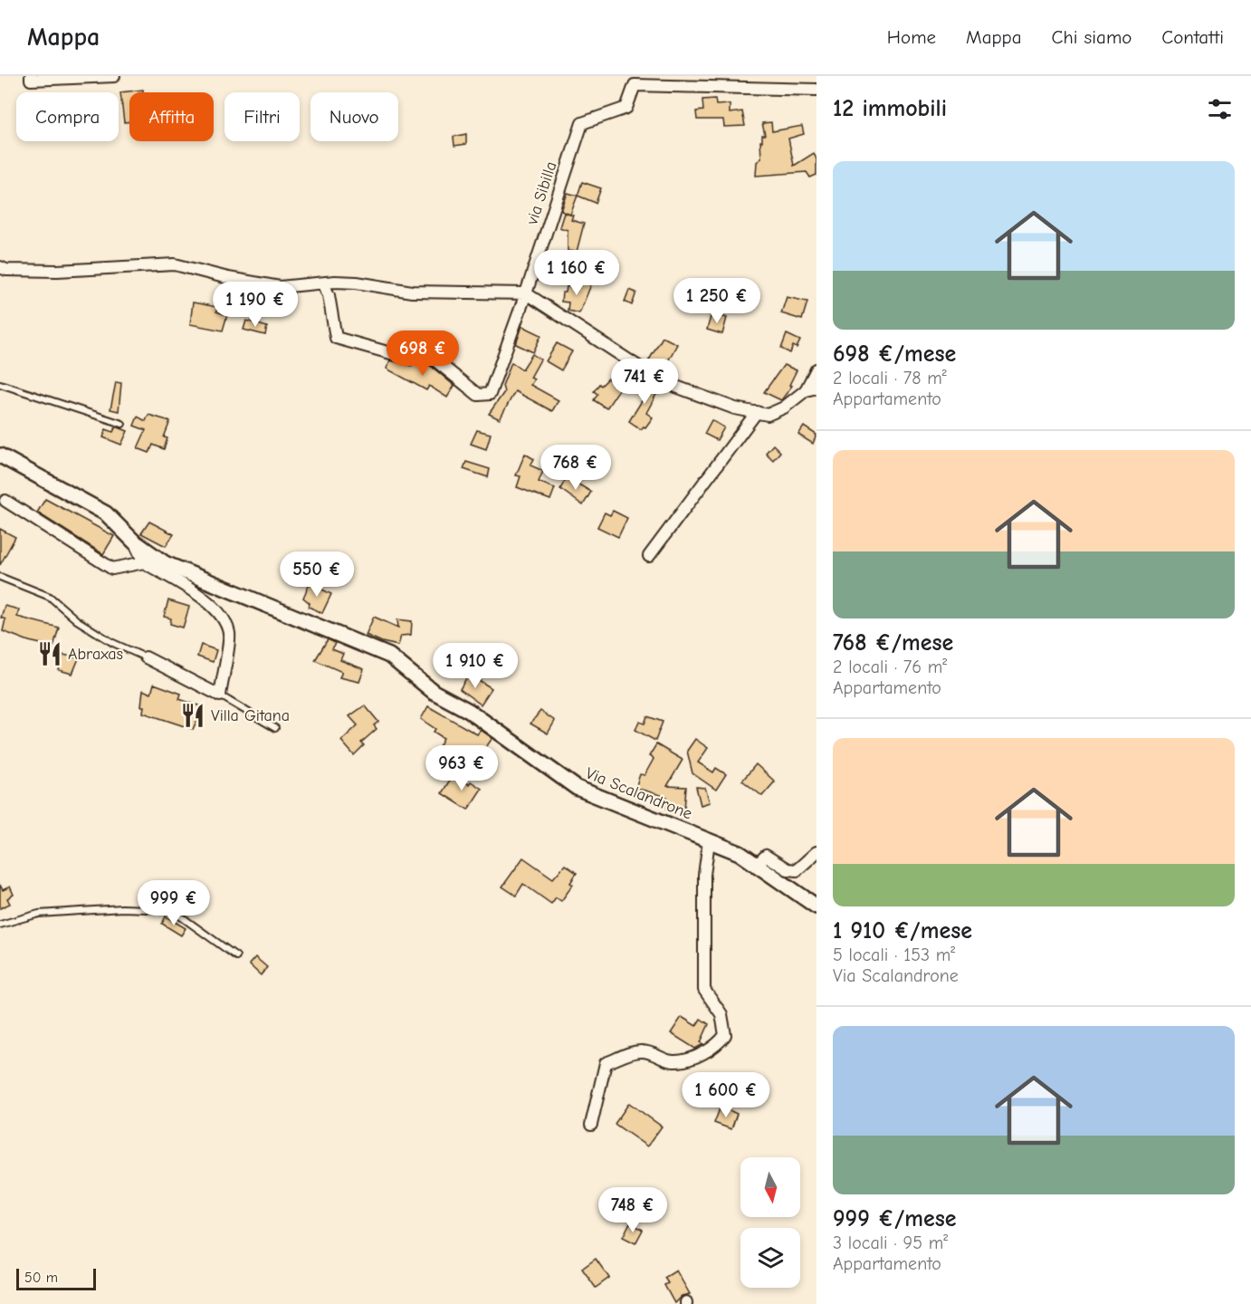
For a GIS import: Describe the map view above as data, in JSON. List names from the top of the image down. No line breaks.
{"streets":{"street":["via Sibilla","Via Scalandrone"]},"places":{"restaurant":["Abraxas","Villa Gitana"]},"scale_bar":"50 m","north":"bottom","page":{"header":"Mappa","nav":["Home","Mappa","Chi siamo","Contatti"],"heading":"12 immobili","chip":["Compra","Affitta","Filtri","Nuovo"],"list":[{"name":"698 €/mese","note":"2 locali · 78 m² · Appartamento"},{"name":"768 €/mese","note":"2 locali · 76 m² · Appartamento"},{"name":"1 910 €/mese","note":"5 locali · 153 m² · Via Scalandrone"},{"name":"999 €/mese","note":"3 locali · 95 m² · Appartamento"}],"price":["1 160 €","1 250 €","1 190 €","698 €","741 €","768 €","550 €","1 910 €","963 €","999 €","1 600 €","748 €"],"scale":"50 m"}}
